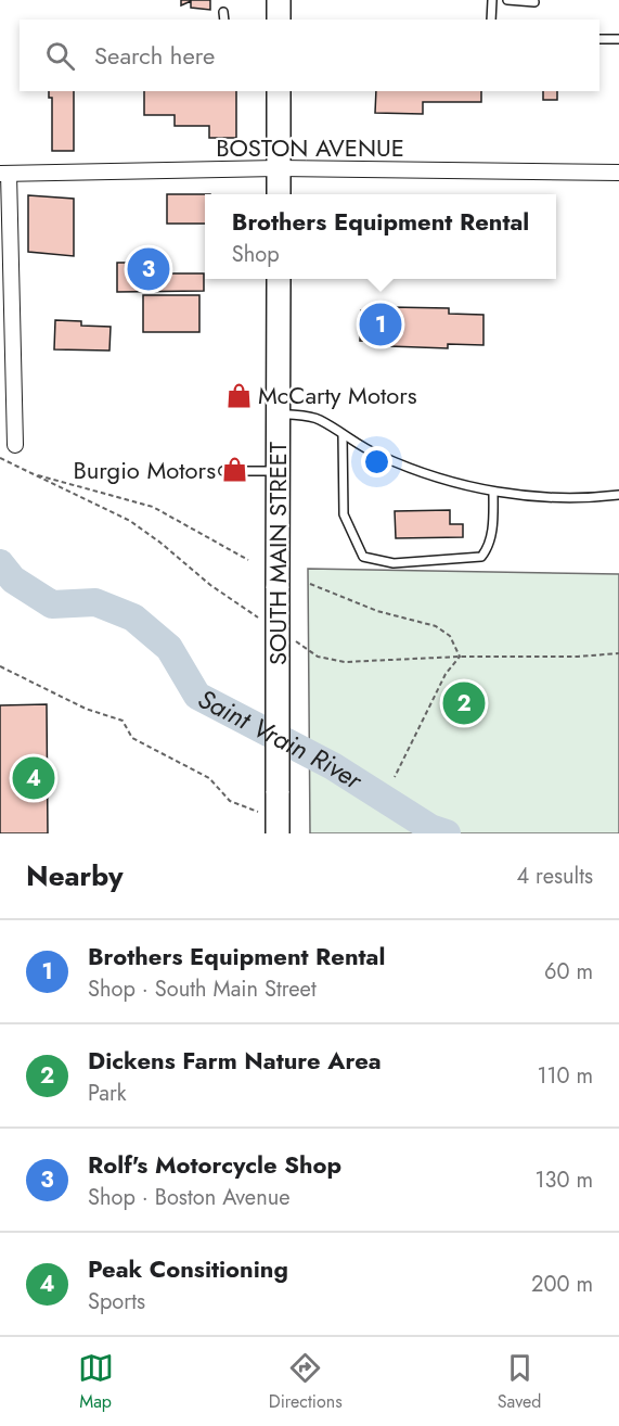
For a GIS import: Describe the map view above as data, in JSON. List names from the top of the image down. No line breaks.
{"streets":{"highway":["SOUTH MAIN STREET"],"street":["BOSTON AVENUE"]},"water":["Saint Vrain River"],"places":{"shop":["McCarty Motors","Burgio Motors"]},"page":{"search":"Search here","popup":["Brothers Equipment Rental","Shop"],"pins":["3","1","2","4"],"heading":["Nearby","4 results"],"list":[{"mark":"1","name":"Brothers Equipment Rental","note":"Shop · South Main Street","value":"60 m"},{"mark":"2","name":"Dickens Farm Nature Area","note":"Park","value":"110 m"},{"mark":"3","name":"Rolf's Motorcycle Shop","note":"Shop · Boston Avenue","value":"130 m"},{"mark":"4","name":"Peak Consitioning","note":"Sports","value":"200 m"}],"nav":["Map","Directions","Saved"]}}
